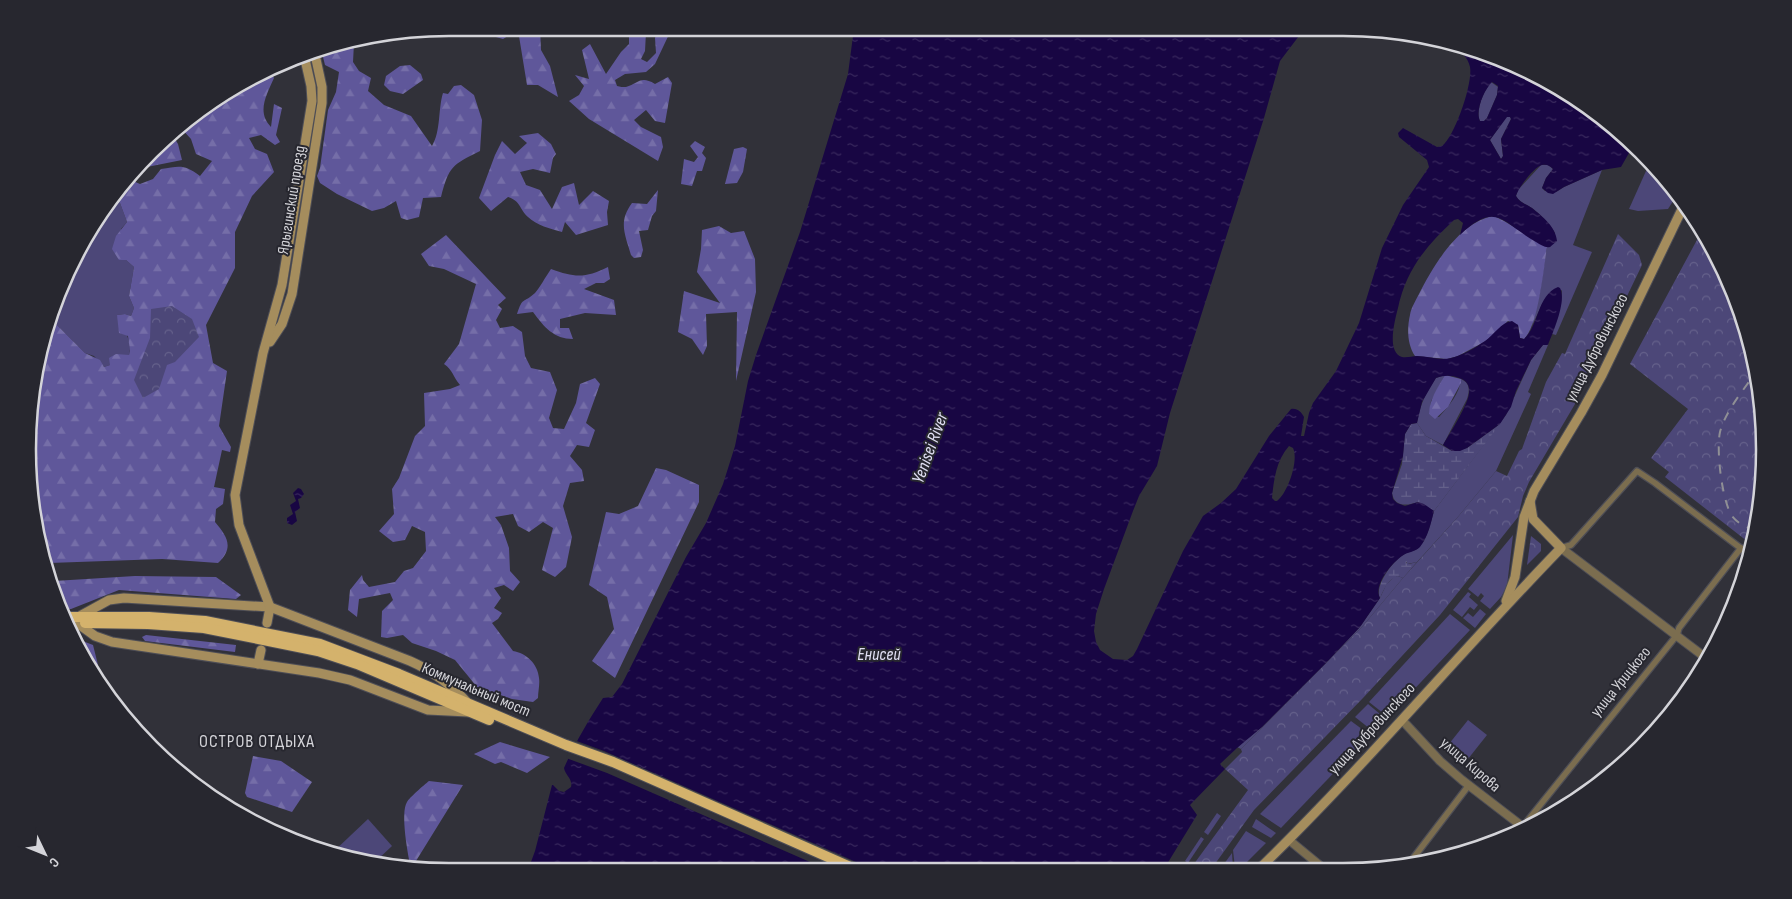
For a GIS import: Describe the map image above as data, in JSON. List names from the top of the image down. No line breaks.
{"streets":{"highway":["Коммунальный мост"],"main road":["Ярыгинский проезд","улица Дубровинского"],"street":["улица Урицкого","улица Кирова"]},"crossings":[["улица Дубровинского","улица Урицкого"],["улица Дубровинского","улица Кирова"]],"districts":["ОСТРОВ ОТДЫХА"],"water":["Yenisei River","Енисей"],"north":"bottom right"}
